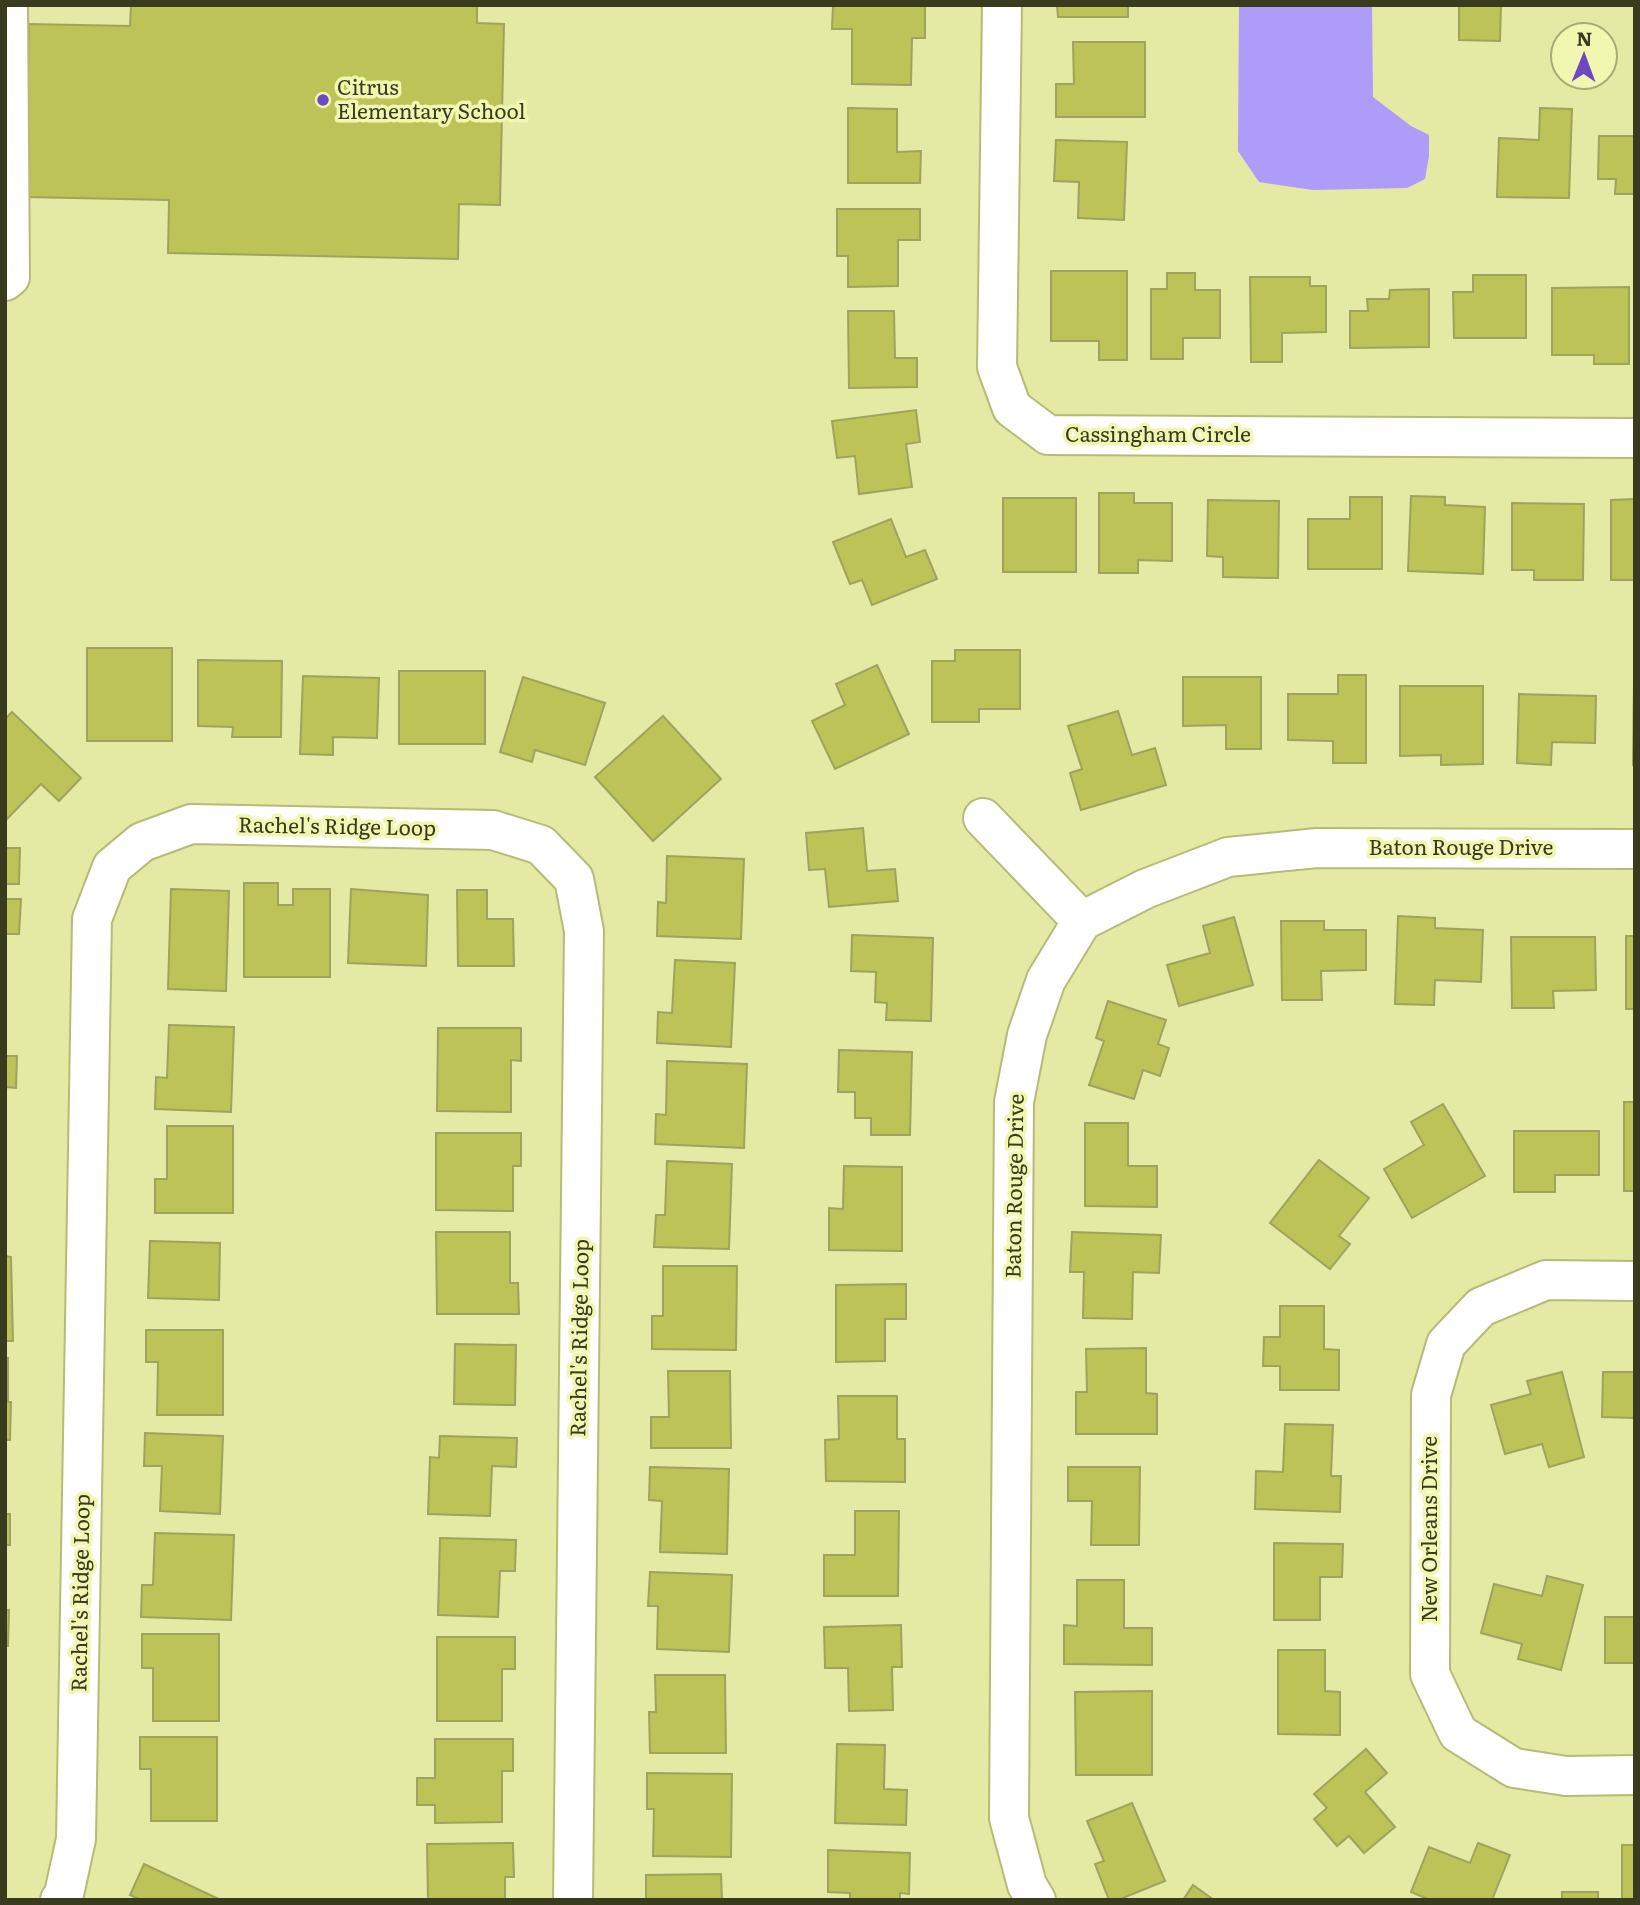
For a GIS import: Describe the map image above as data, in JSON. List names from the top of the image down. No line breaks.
{"streets":{"street":["Cassingham Circle","Rachel's Ridge Loop","Baton Rouge Drive","New Orleans Drive"]},"places":["Citrus Elementary School"],"north":"top"}
